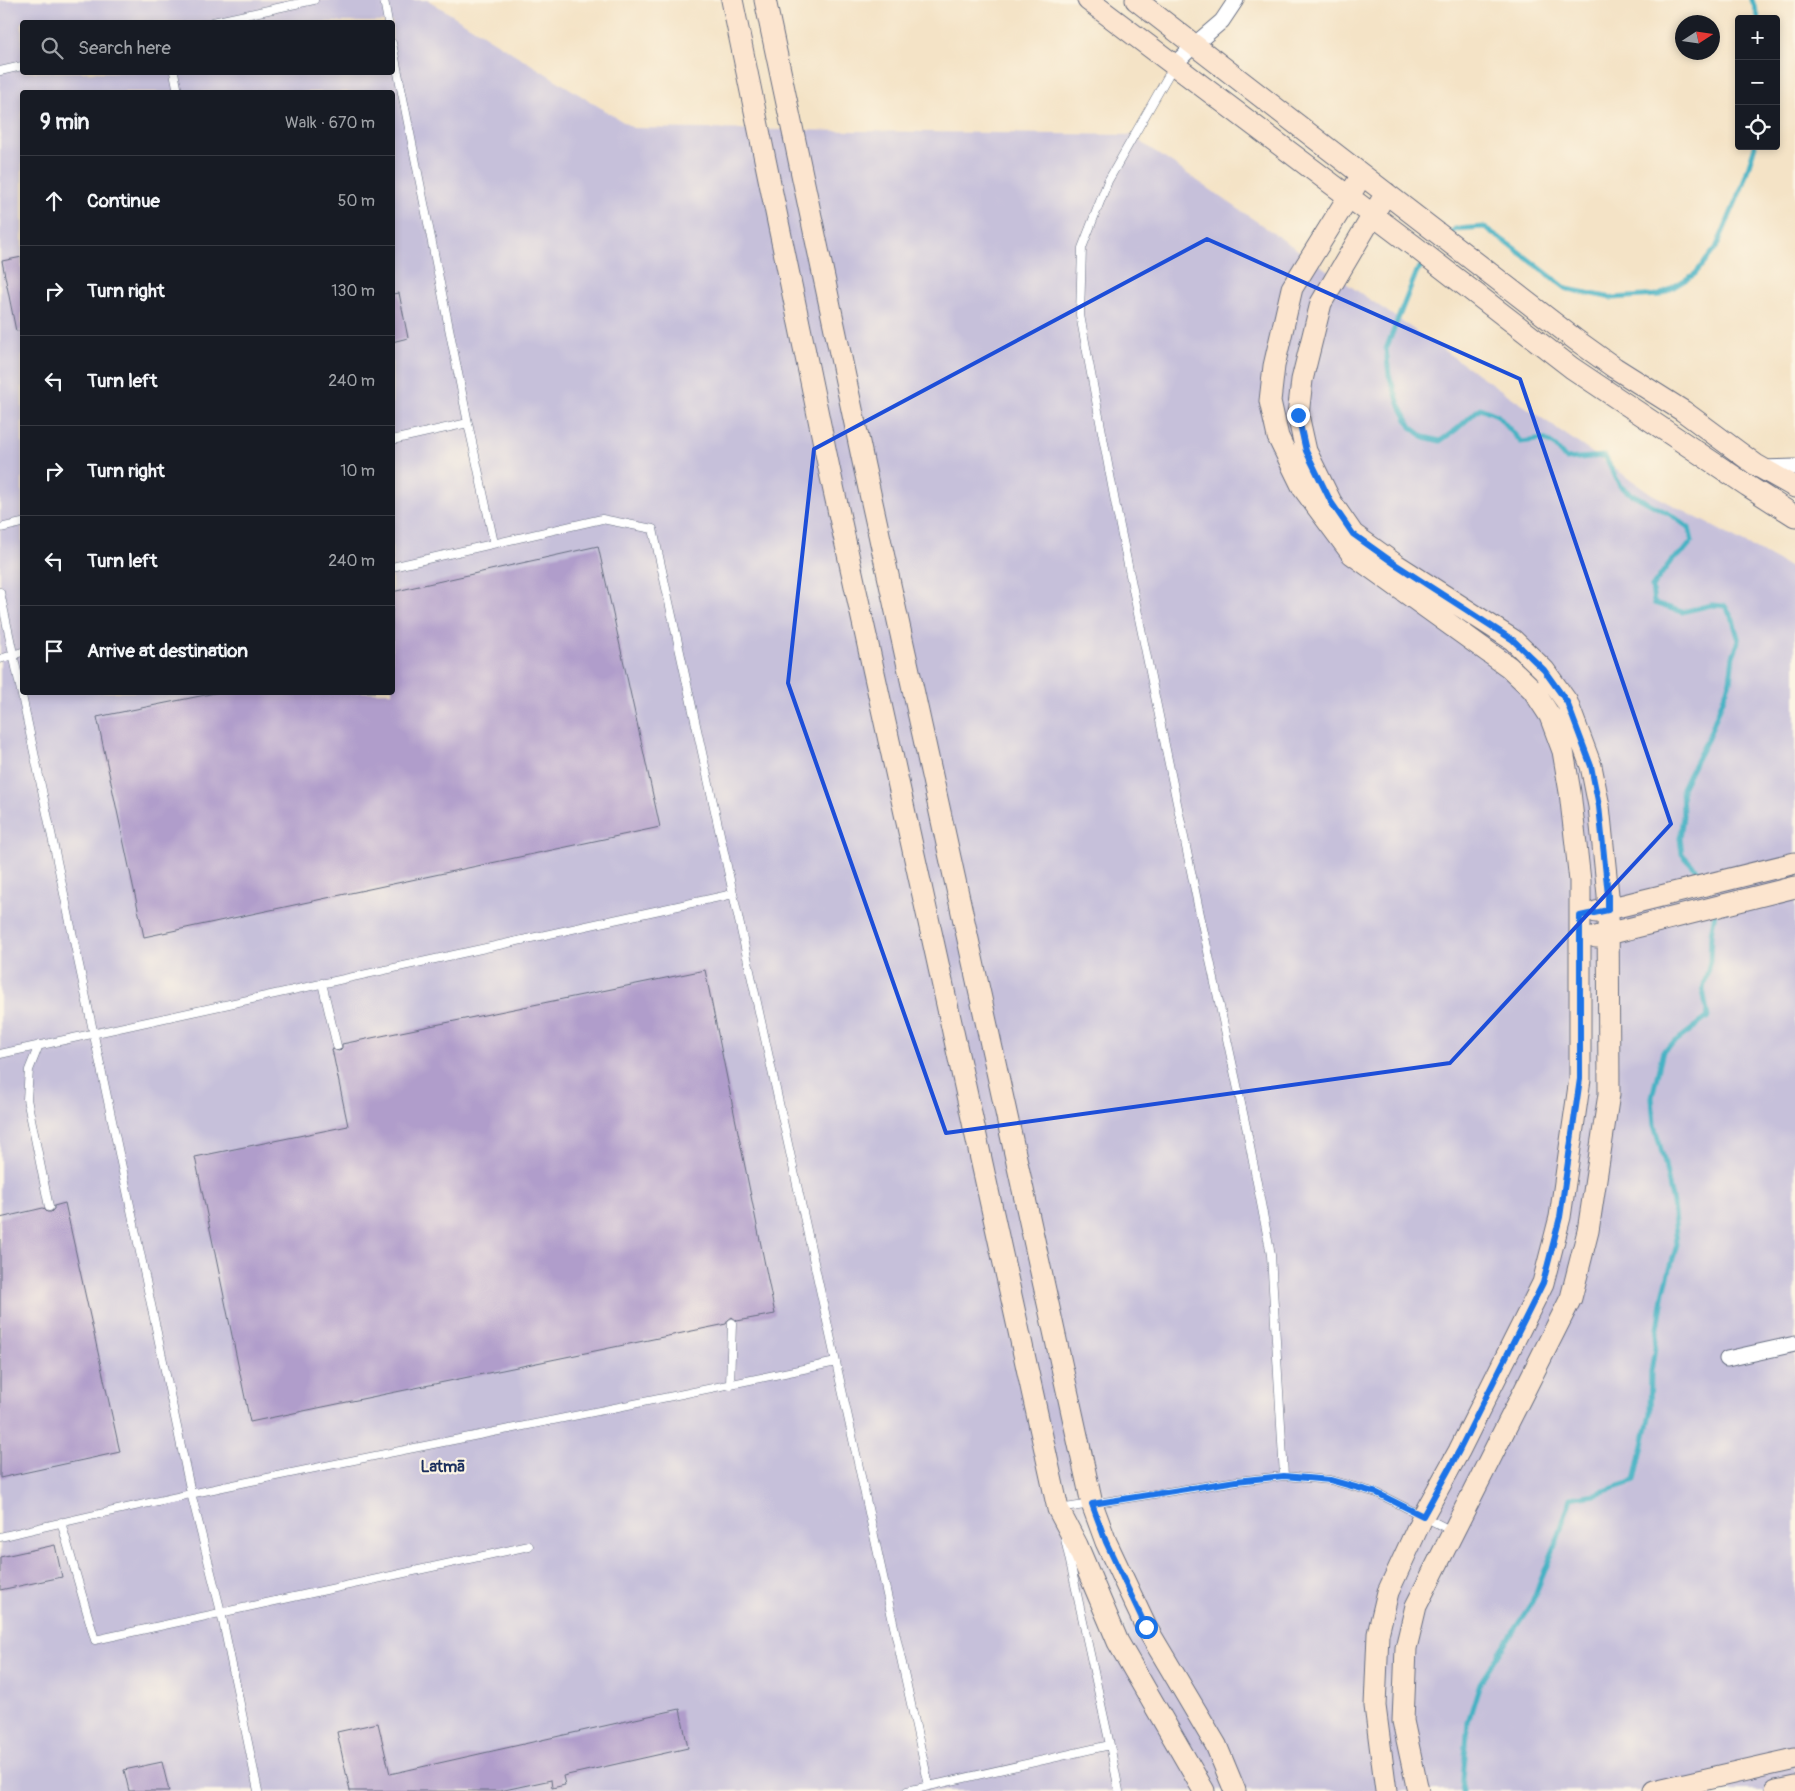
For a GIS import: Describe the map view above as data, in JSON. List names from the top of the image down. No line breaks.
{"districts":["Latmā"],"north":"right","page":{"map_buttons":["+","−"],"search":"Search here","heading":["9 min","Walk · 670 m"],"list":[["Continue","50 m"],["Turn right","130 m"],["Turn left","240 m"],["Turn right","10 m"],["Turn left","240 m"],"Arrive at destination"]}}
